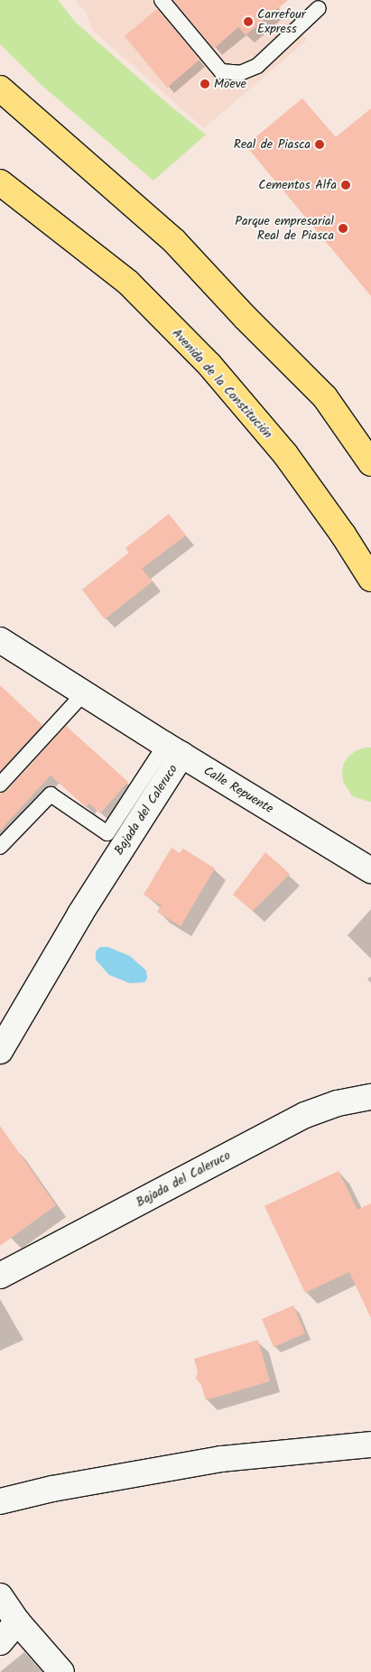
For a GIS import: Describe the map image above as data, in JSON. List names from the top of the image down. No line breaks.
{"streets":{"main road":["Avenida de la Constitución"],"street":["Calle Repuente","Bajada del Caleruco"]},"crossings":[["Calle Repuente","Bajada del Caleruco"]],"places":["Carrefour Express","Moeve","Real de Piasca","Cementos Alfa","Parque empresarial Real de Piasca"]}
